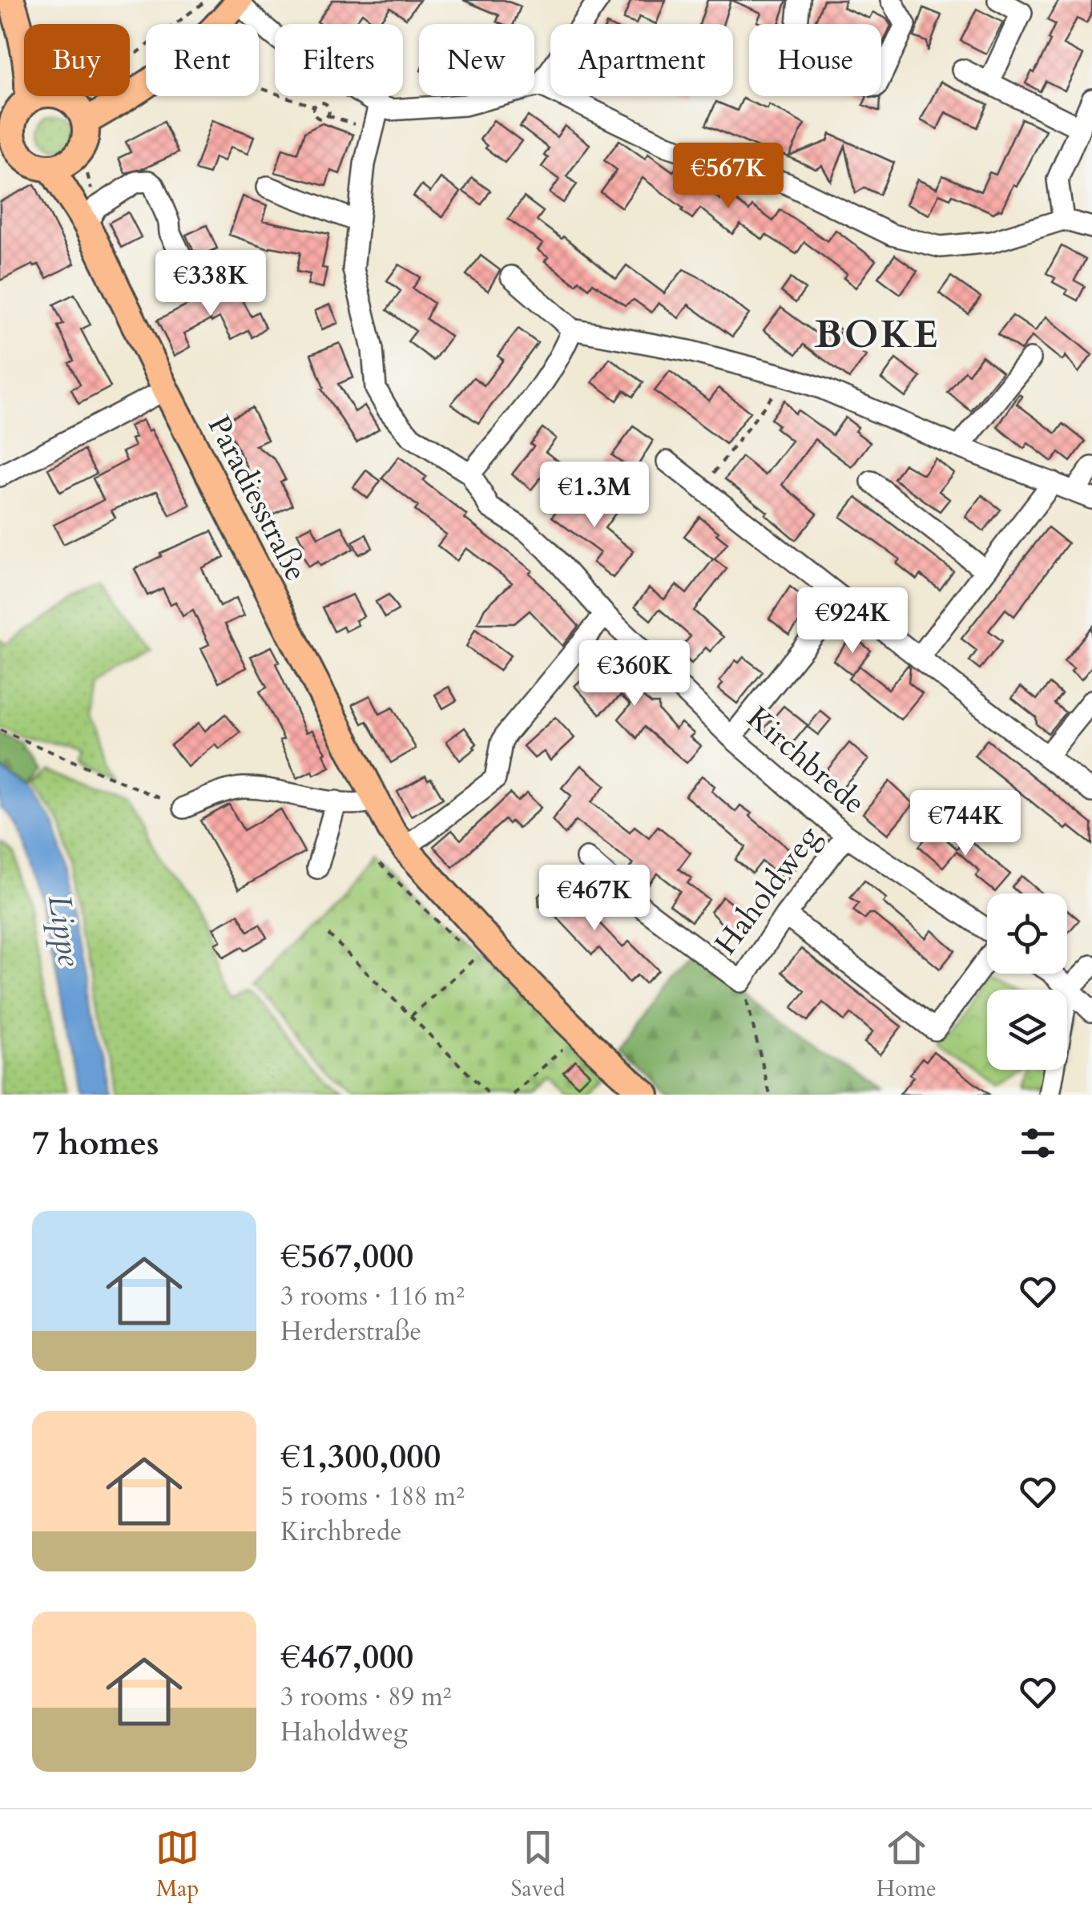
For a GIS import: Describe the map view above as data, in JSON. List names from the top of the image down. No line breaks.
{"streets":{"main road":["Paradiesstraße"],"street":["Kirchbrede","Haholdweg"]},"crossings":[["Kirchbrede","Haholdweg"]],"districts":["BOKE"],"water":["Lippe"],"page":{"chip":["Buy","Rent","Filters","New","Apartment","House"],"price":["€567K","€338K","€1.3M","€924K","€360K","€744K","€467K"],"heading":"7 homes","list":[{"name":"€567,000","note":"3 rooms · 116 m² · Herderstraße"},{"name":"€1,300,000","note":"5 rooms · 188 m² · Kirchbrede"},{"name":"€467,000","note":"3 rooms · 89 m² · Haholdweg"}],"tabs":["Map","Saved","Home"]}}
